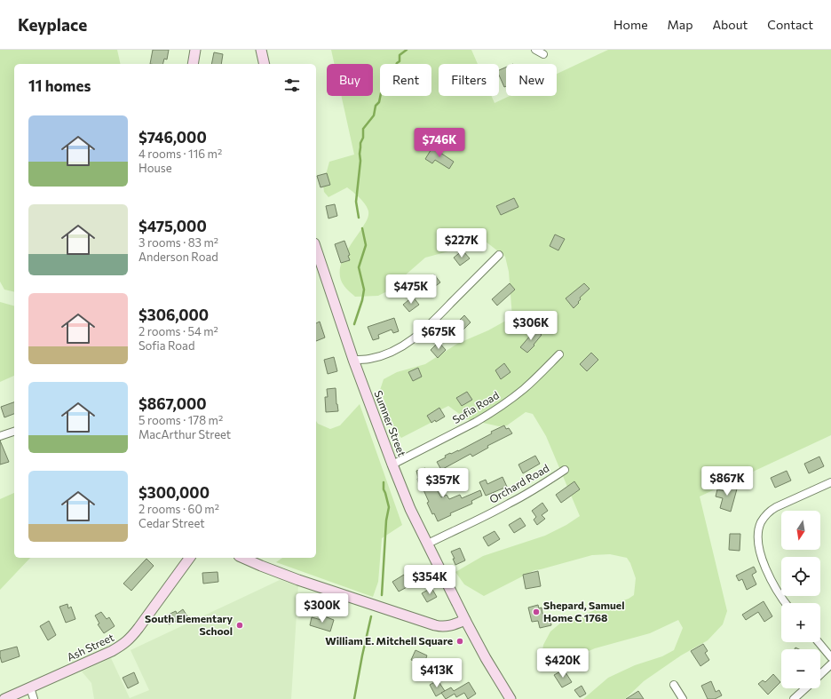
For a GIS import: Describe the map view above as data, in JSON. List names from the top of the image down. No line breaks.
{"streets":{"main road":["Sumner Street","Ash Street"],"street":["Sofia Road","Orchard Road"]},"crossings":[["Sofia Road","Sumner Street"],["Sumner Street","Orchard Road"]],"places":["Shepard, Samuel Home C 1768","South Elementary School","William E. Mitchell Square"],"north":"bottom","page":{"header":"Keyplace","nav":["Home","Map","About","Contact"],"chip":["Buy","Rent","Filters","New"],"heading":"11 homes","list":[{"name":"$746,000","note":"4 rooms · 116 m² · House"},{"name":"$475,000","note":"3 rooms · 83 m² · Anderson Road"},{"name":"$306,000","note":"2 rooms · 54 m² · Sofia Road"},{"name":"$867,000","note":"5 rooms · 178 m² · MacArthur Street"},{"name":"$300,000","note":"2 rooms · 60 m² · Cedar Street"}],"price":["$746K","$227K","$475K","$306K","$675K","$867K","$357K","$354K","$300K","$420K","$413K"],"map_buttons":["+","−"]}}
